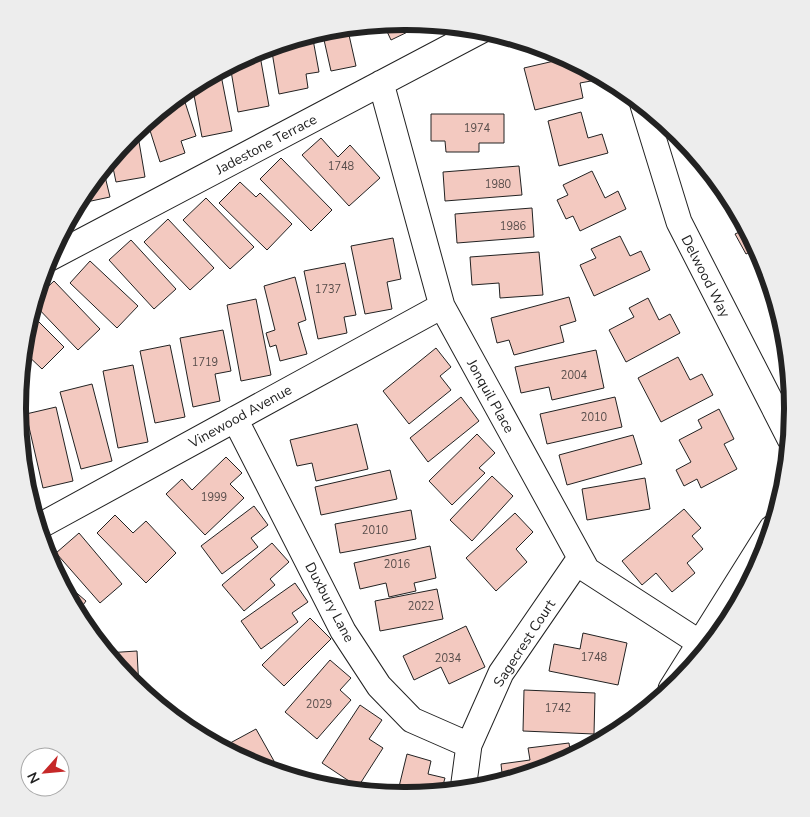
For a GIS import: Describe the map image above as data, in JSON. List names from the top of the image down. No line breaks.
{"streets":{"street":["Jadestone Terrace","Delwood Way","Jonquil Place","Vinewood Avenue","Duxbury Lane","Sagecrest Court"]},"crossings":[["Jadestone Terrace","Jonquil Place"],["Jonquil Place","Vinewood Avenue"],["Jonquil Place","Sagecrest Court"],["Vinewood Avenue","Duxbury Lane"],["Duxbury Lane","Sagecrest Court"]],"house_numbers":["1974","1748","1980","1986","1737","1719","2004","2010","1999","2010","2016","2022","1748","2034","2029","1742"],"north":"bottom left"}
